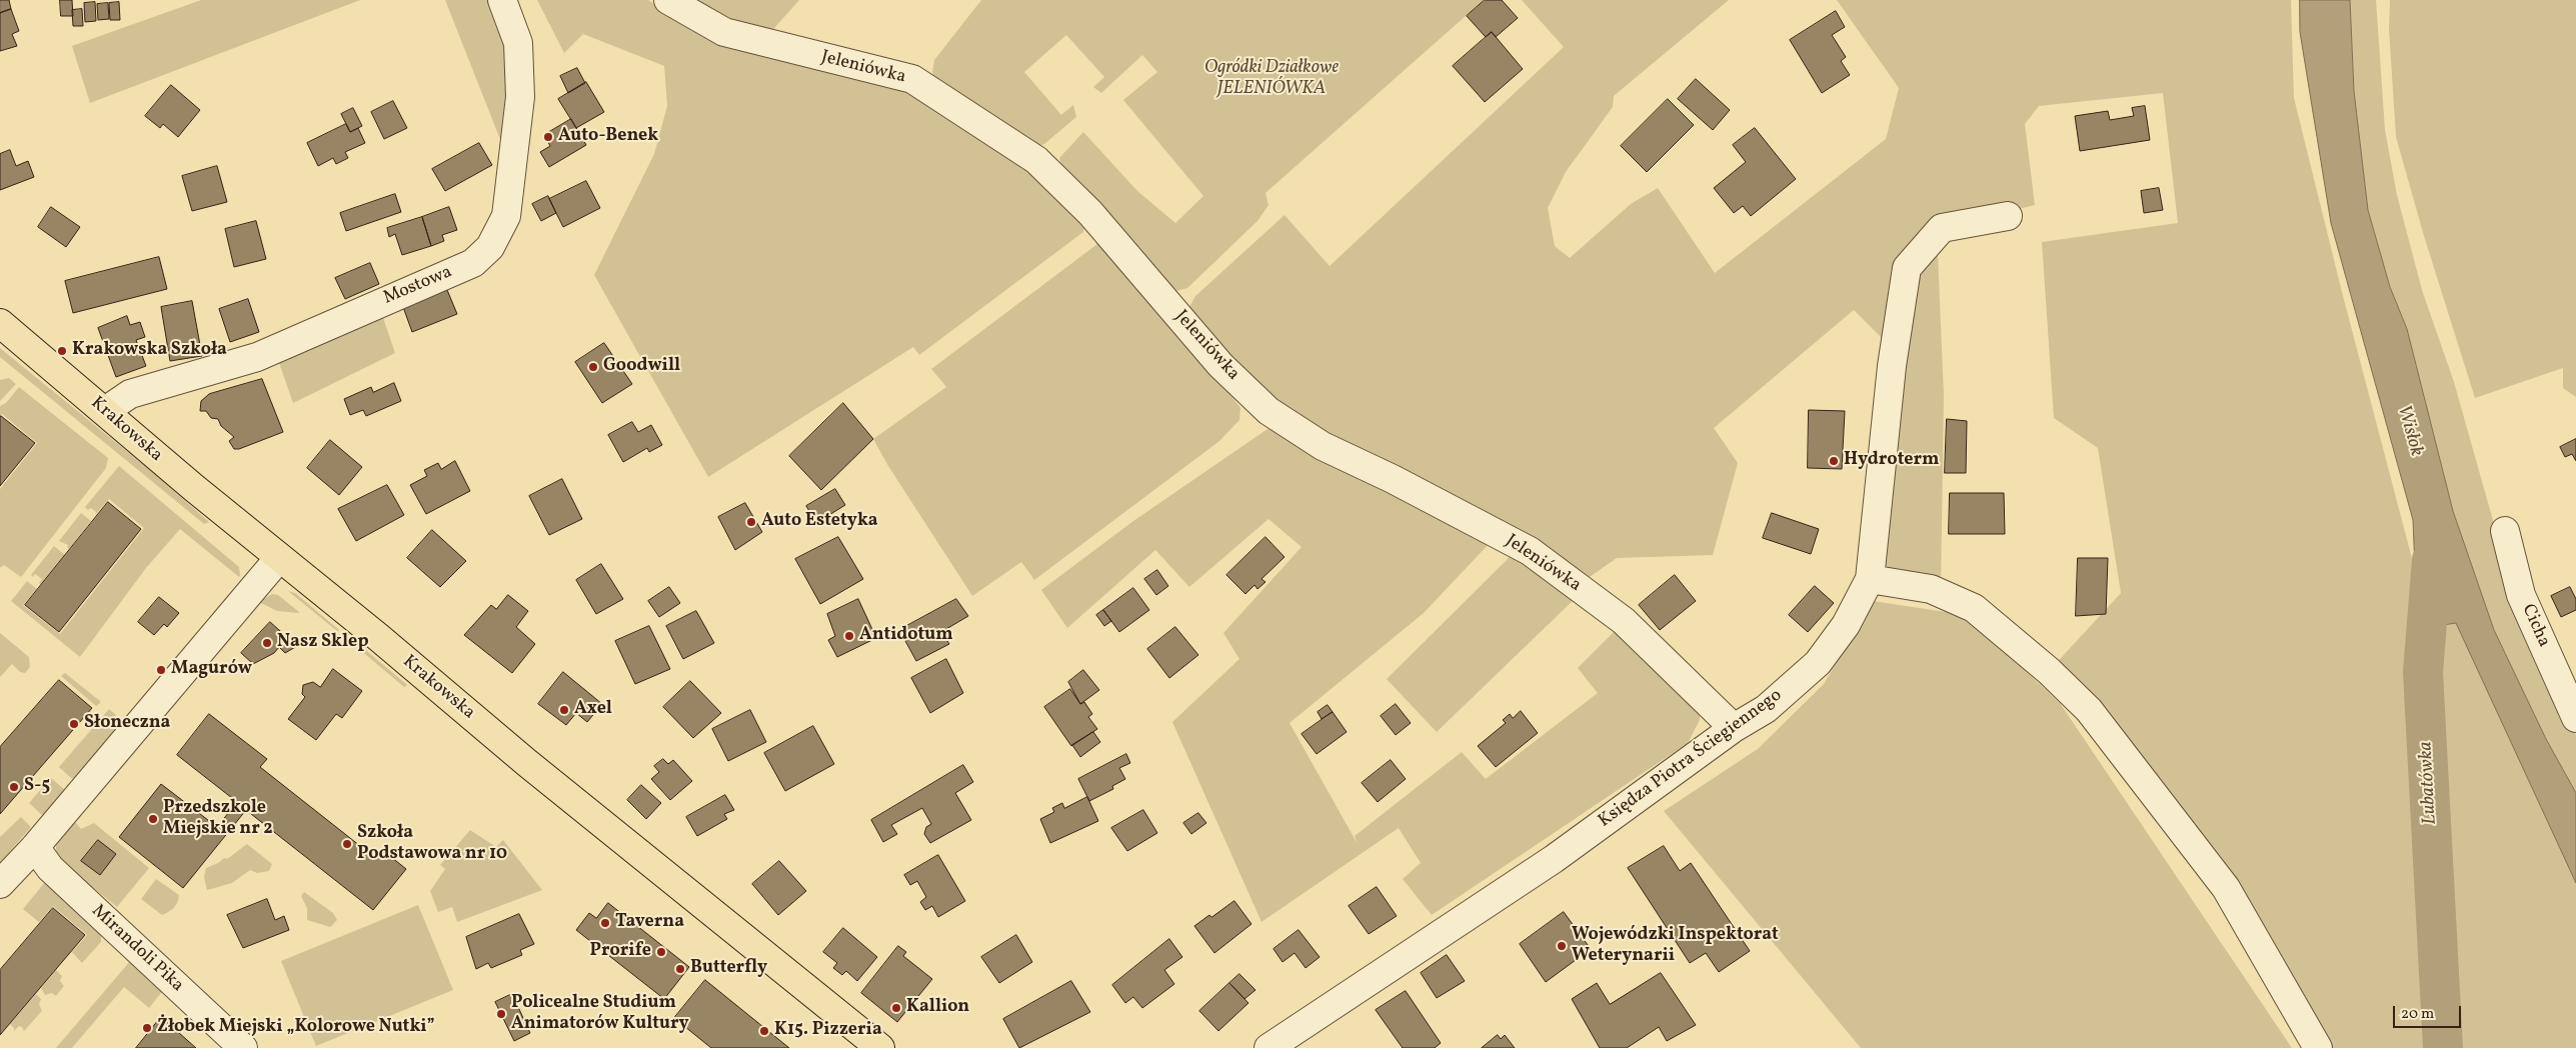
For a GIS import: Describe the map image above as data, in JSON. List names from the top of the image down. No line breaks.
{"streets":{"main road":["Krakowska"],"street":["Jeleniówka","Mostowa","Cicha","Księdza Piotra Ściegiennego","Mirandoli Pika"]},"crossings":[["Jeleniówka","Księdza Piotra Ściegiennego"],["Mostowa","Krakowska"]],"water":["Wisłok","Lubatówka"],"parks":["Ogródki Działkowe JELENIÓWKA"],"places":["Auto-Benek","Krakowska Szkoła","Goodwill","Hydroterm","Auto Estetyka","Antidotum","Nasz Sklep","Magurów","Axel","Słoneczna","S-5","Przedszkole Miejskie nr 2","Szkoła Podstawowa nr 10","Taverna","Wojewódzki Inspektorat Weterynarii","Prorife","Butterfly","Kallion","Policealne Studium Animatorów Kultury","Żłobek Miejski „Kolorowe Nutki”","K15. Pizzeria"],"scale_bar":"20 m"}
